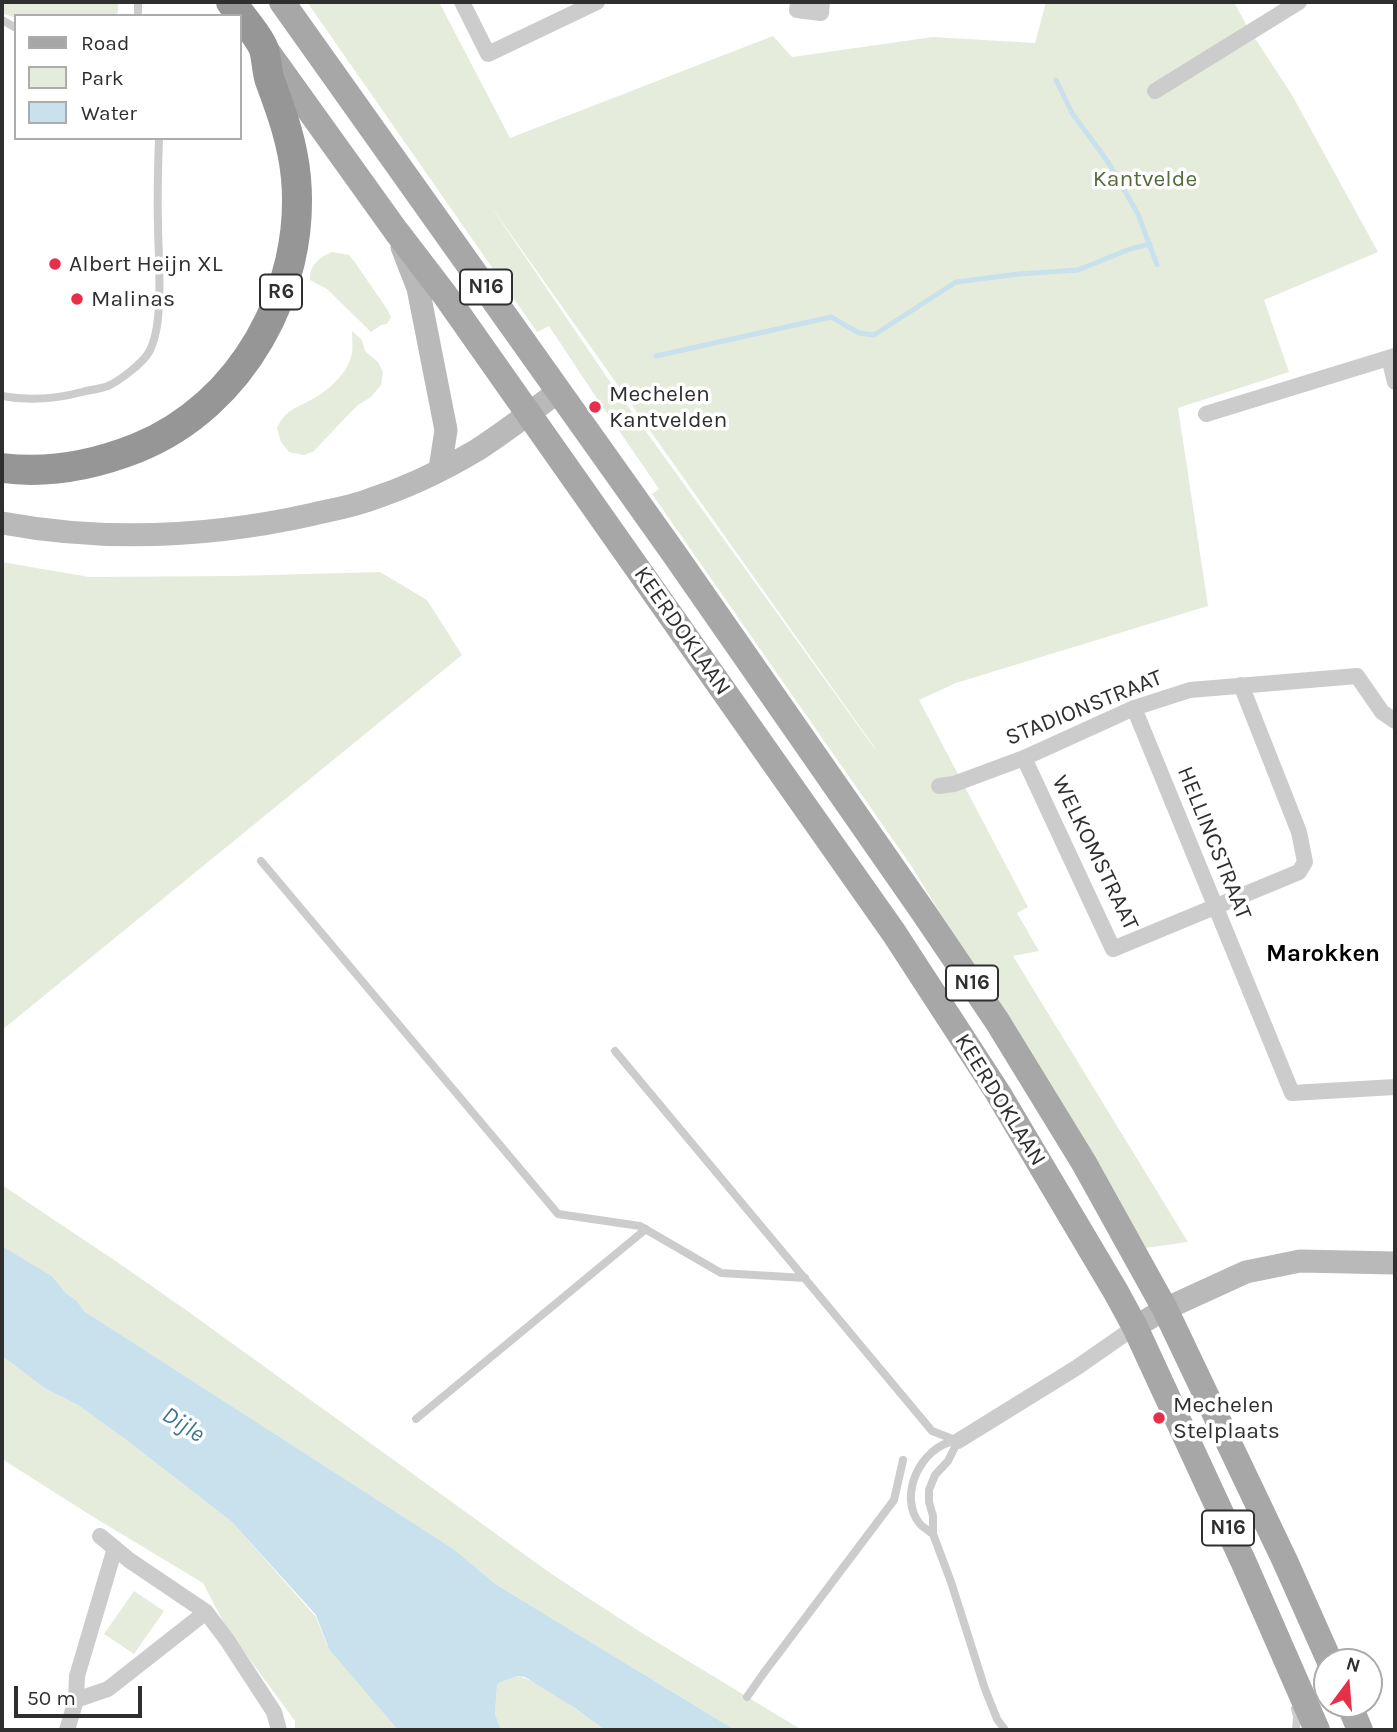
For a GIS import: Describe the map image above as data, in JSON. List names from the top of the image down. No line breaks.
{"streets":{"highway":["N16","R6"],"main road":["KEERDOKLAAN"],"street":["STADIONSTRAAT","HELLINCSTRAAT","WELKOMSTRAAT"]},"crossings":[["N16","R6"],["N16","KEERDOKLAAN"],["STADIONSTRAAT","HELLINCSTRAAT"],["STADIONSTRAAT","WELKOMSTRAAT"],["HELLINCSTRAAT","WELKOMSTRAAT"]],"districts":["Marokken"],"water":["Dijle"],"parks":["Kantvelde"],"places":["Albert Heijn XL","Malinas","Mechelen Kantvelden","Mechelen Stelplaats"],"legend":["Road","Park","Water"],"scale_bar":"50 m","north":"top"}
